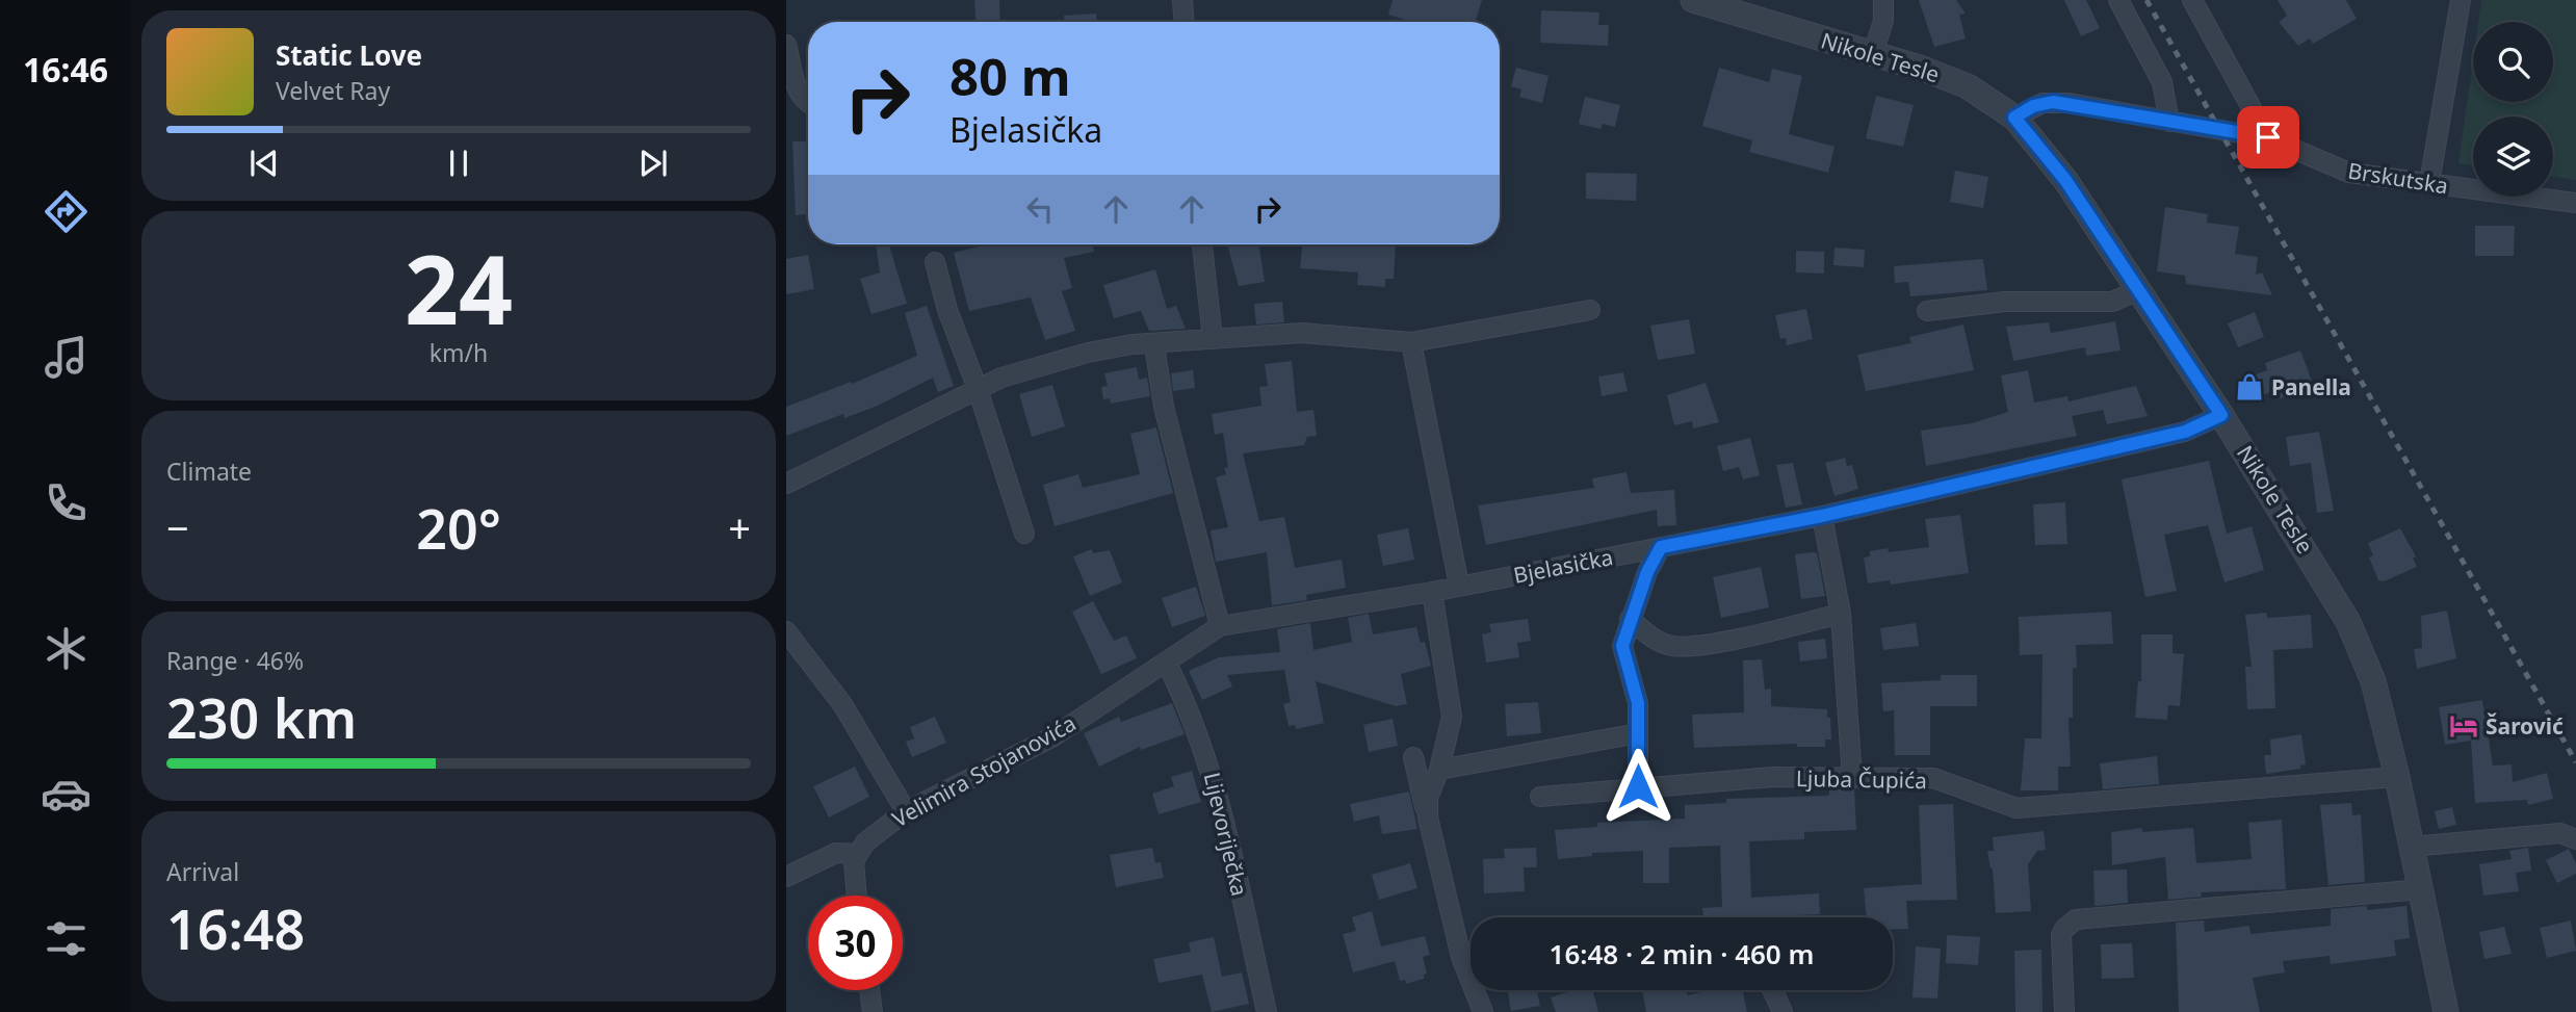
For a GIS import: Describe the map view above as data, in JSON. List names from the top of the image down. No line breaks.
{"streets":{"street":["Nikole Tesle","Brskutska","Bjelasička","Velimira Stojanovića","Ljuba Čupića","Lijevoriječka"]},"crossings":[["Nikole Tesle","Brskutska"],["Nikole Tesle","Bjelasička"],["Nikole Tesle","Ljuba Čupića"],["Bjelasička","Velimira Stojanovića"],["Bjelasička","Lijevoriječka"],["Velimira Stojanovića","Lijevoriječka"]],"places":{"shop":["Panella"],"hotel":["Šarović"]},"page":{"tabs":"16:46","turn":["80 m","Bjelasička"],"song":["Static Love","Velvet Ray"],"tile":[["24","km/h"],"Climate",["Range · 46%","230 km"],["Arrival","16:48"]],"heat":["−","20°","+"],"limit":"30","trip":"16:48 · 2 min · 460 m"}}
